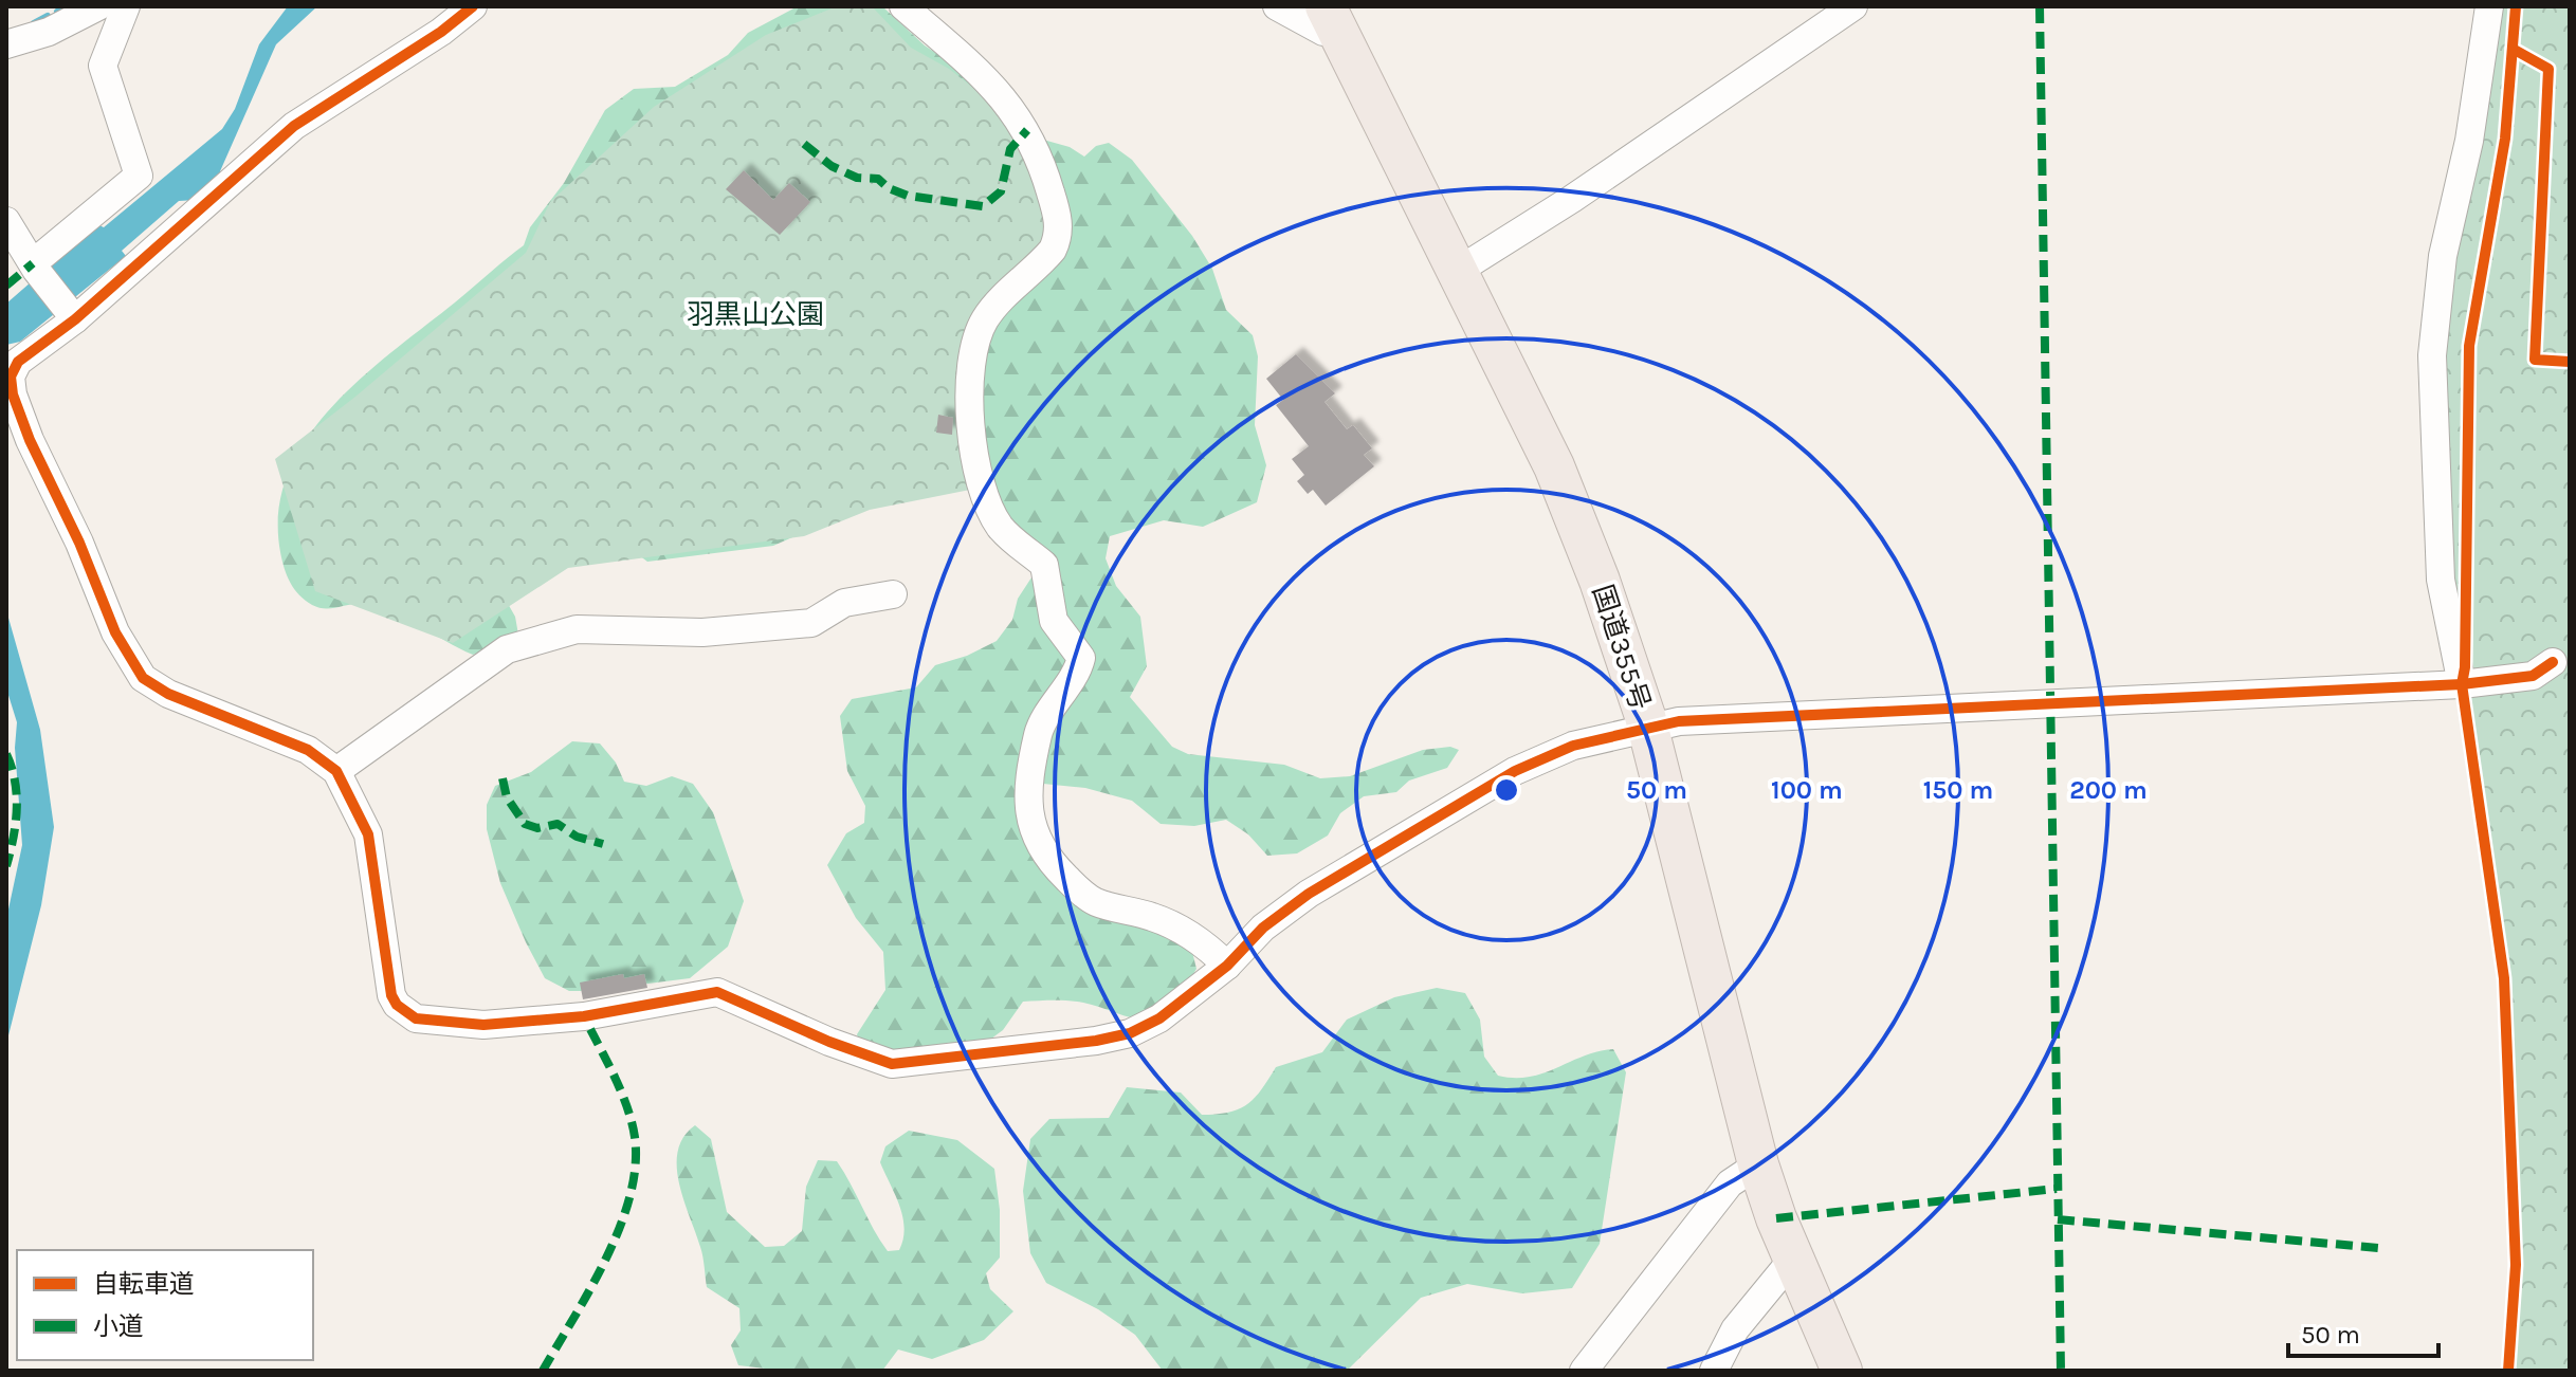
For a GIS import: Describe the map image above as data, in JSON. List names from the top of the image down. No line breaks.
{"streets":{"highway":["国道355号"]},"parks":["羽黒山公園"],"legend":["自転車道","小道"],"scale_bar":"50 m","rings":["50 m","100 m","150 m","200 m"]}
